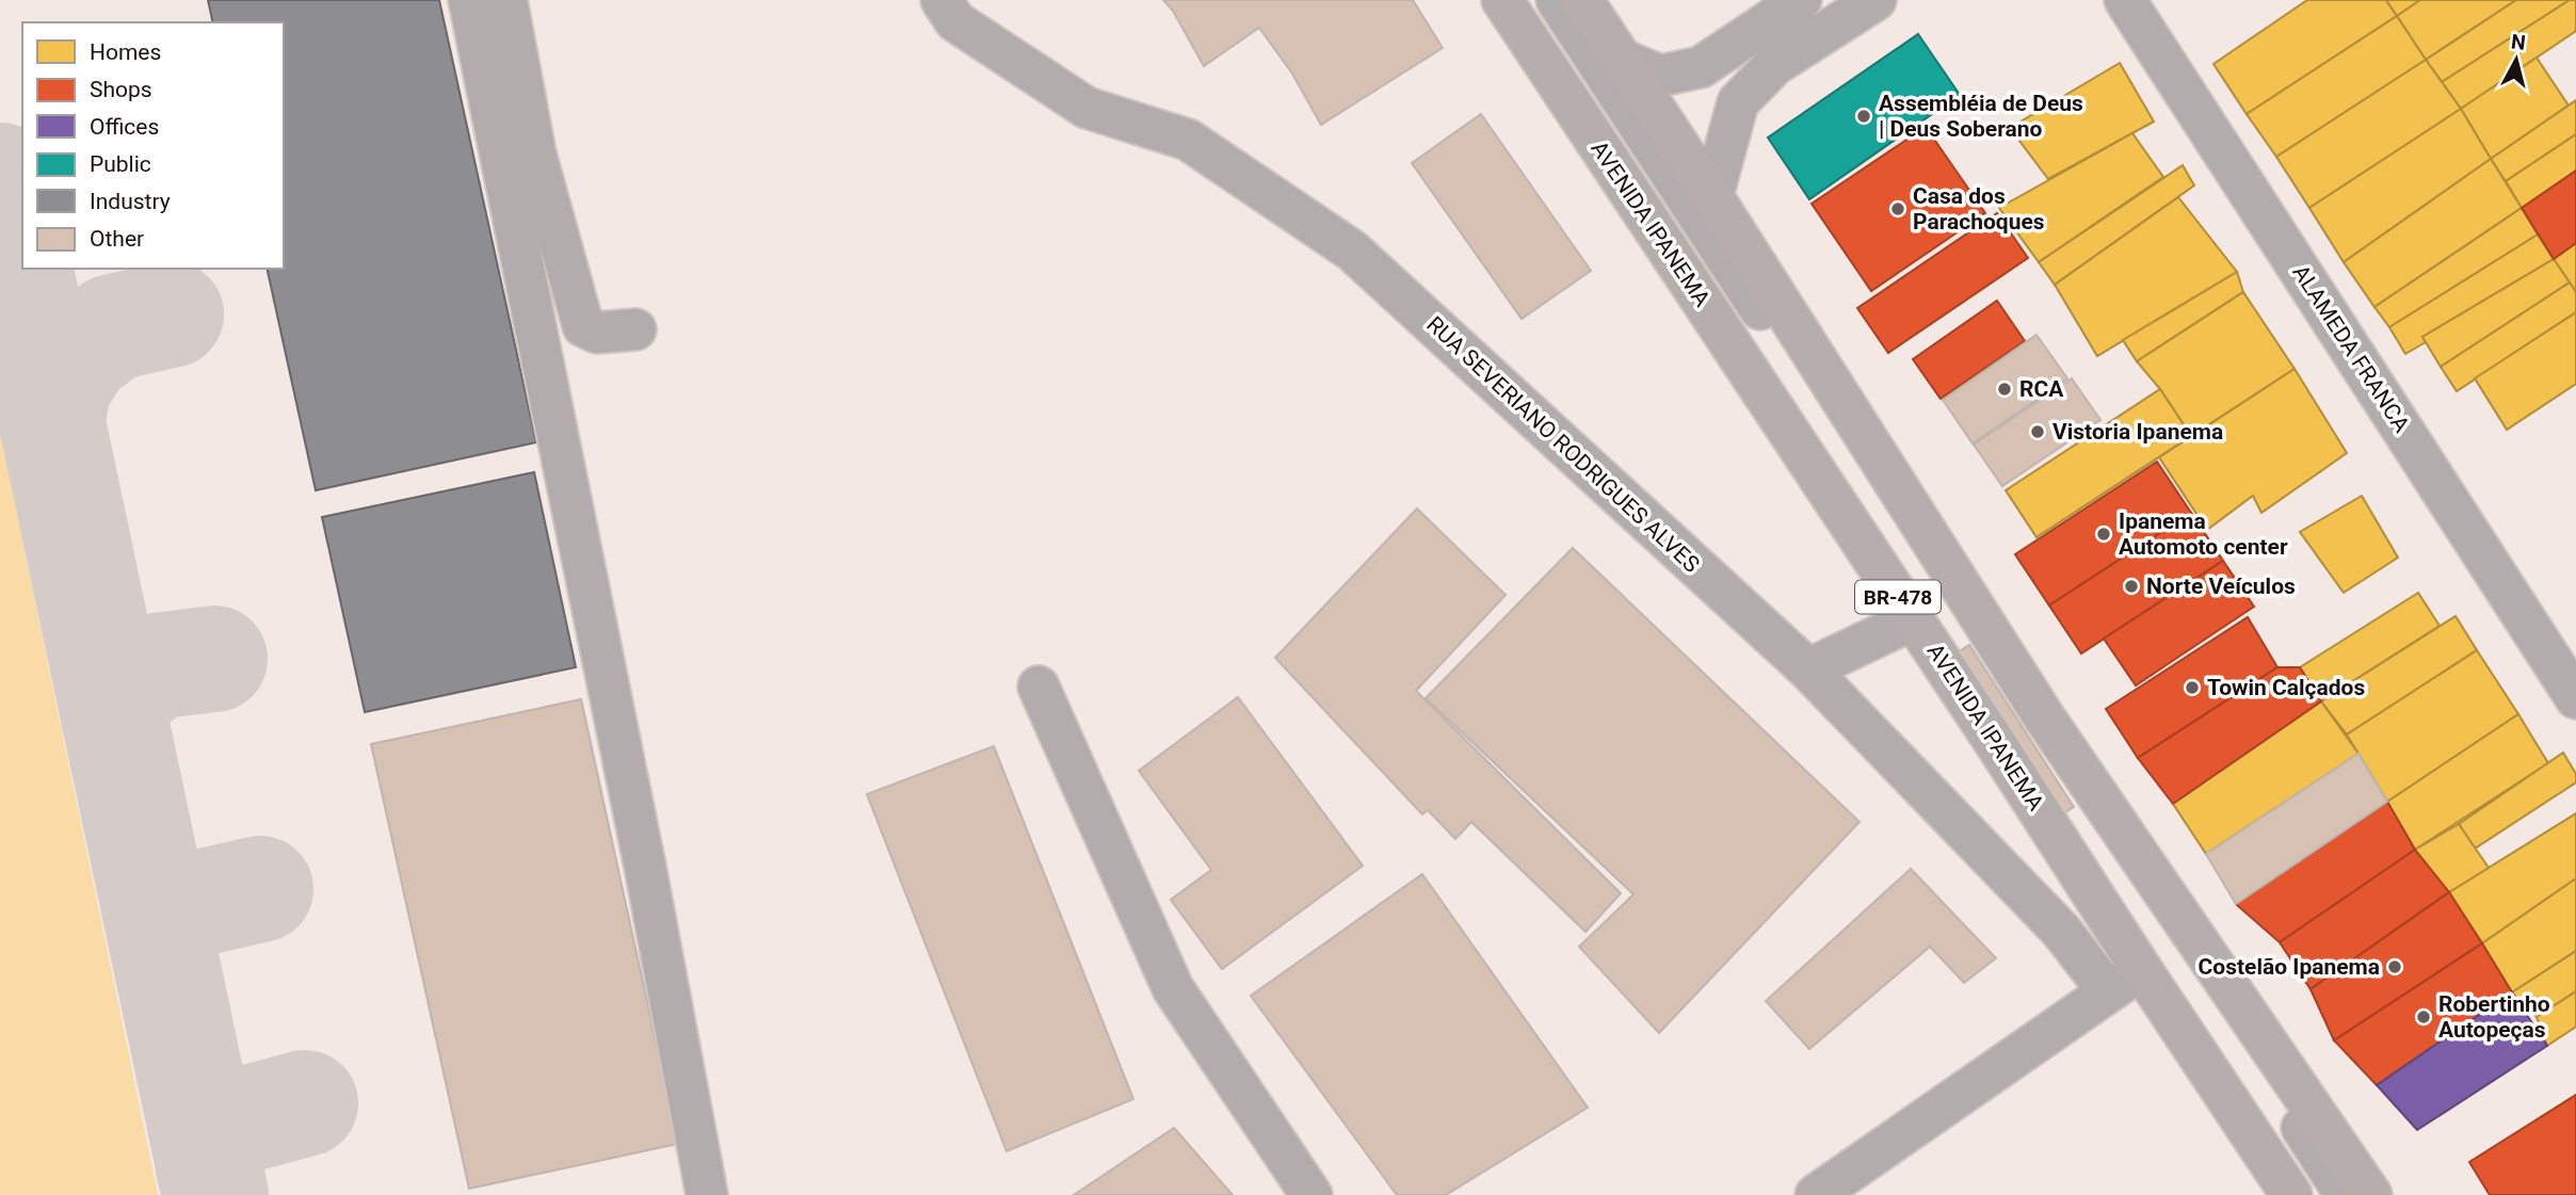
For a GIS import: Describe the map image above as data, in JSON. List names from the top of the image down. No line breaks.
{"streets":{"main road":["AVENIDA IPANEMA","BR-478"],"street":["ALAMEDA FRANCA","RUA SEVERIANO RODRIGUES ALVES"]},"places":["Assembléia de Deus | Deus Soberano","Casa dos Parachoques","RCA","Vistoria Ipanema","Ipanema Automoto center","Norte Veículos","Towin Calçados","Costelão Ipanema","Robertinho Autopeças"],"legend":["Homes","Shops","Offices","Public","Industry","Other"],"north":"top"}
